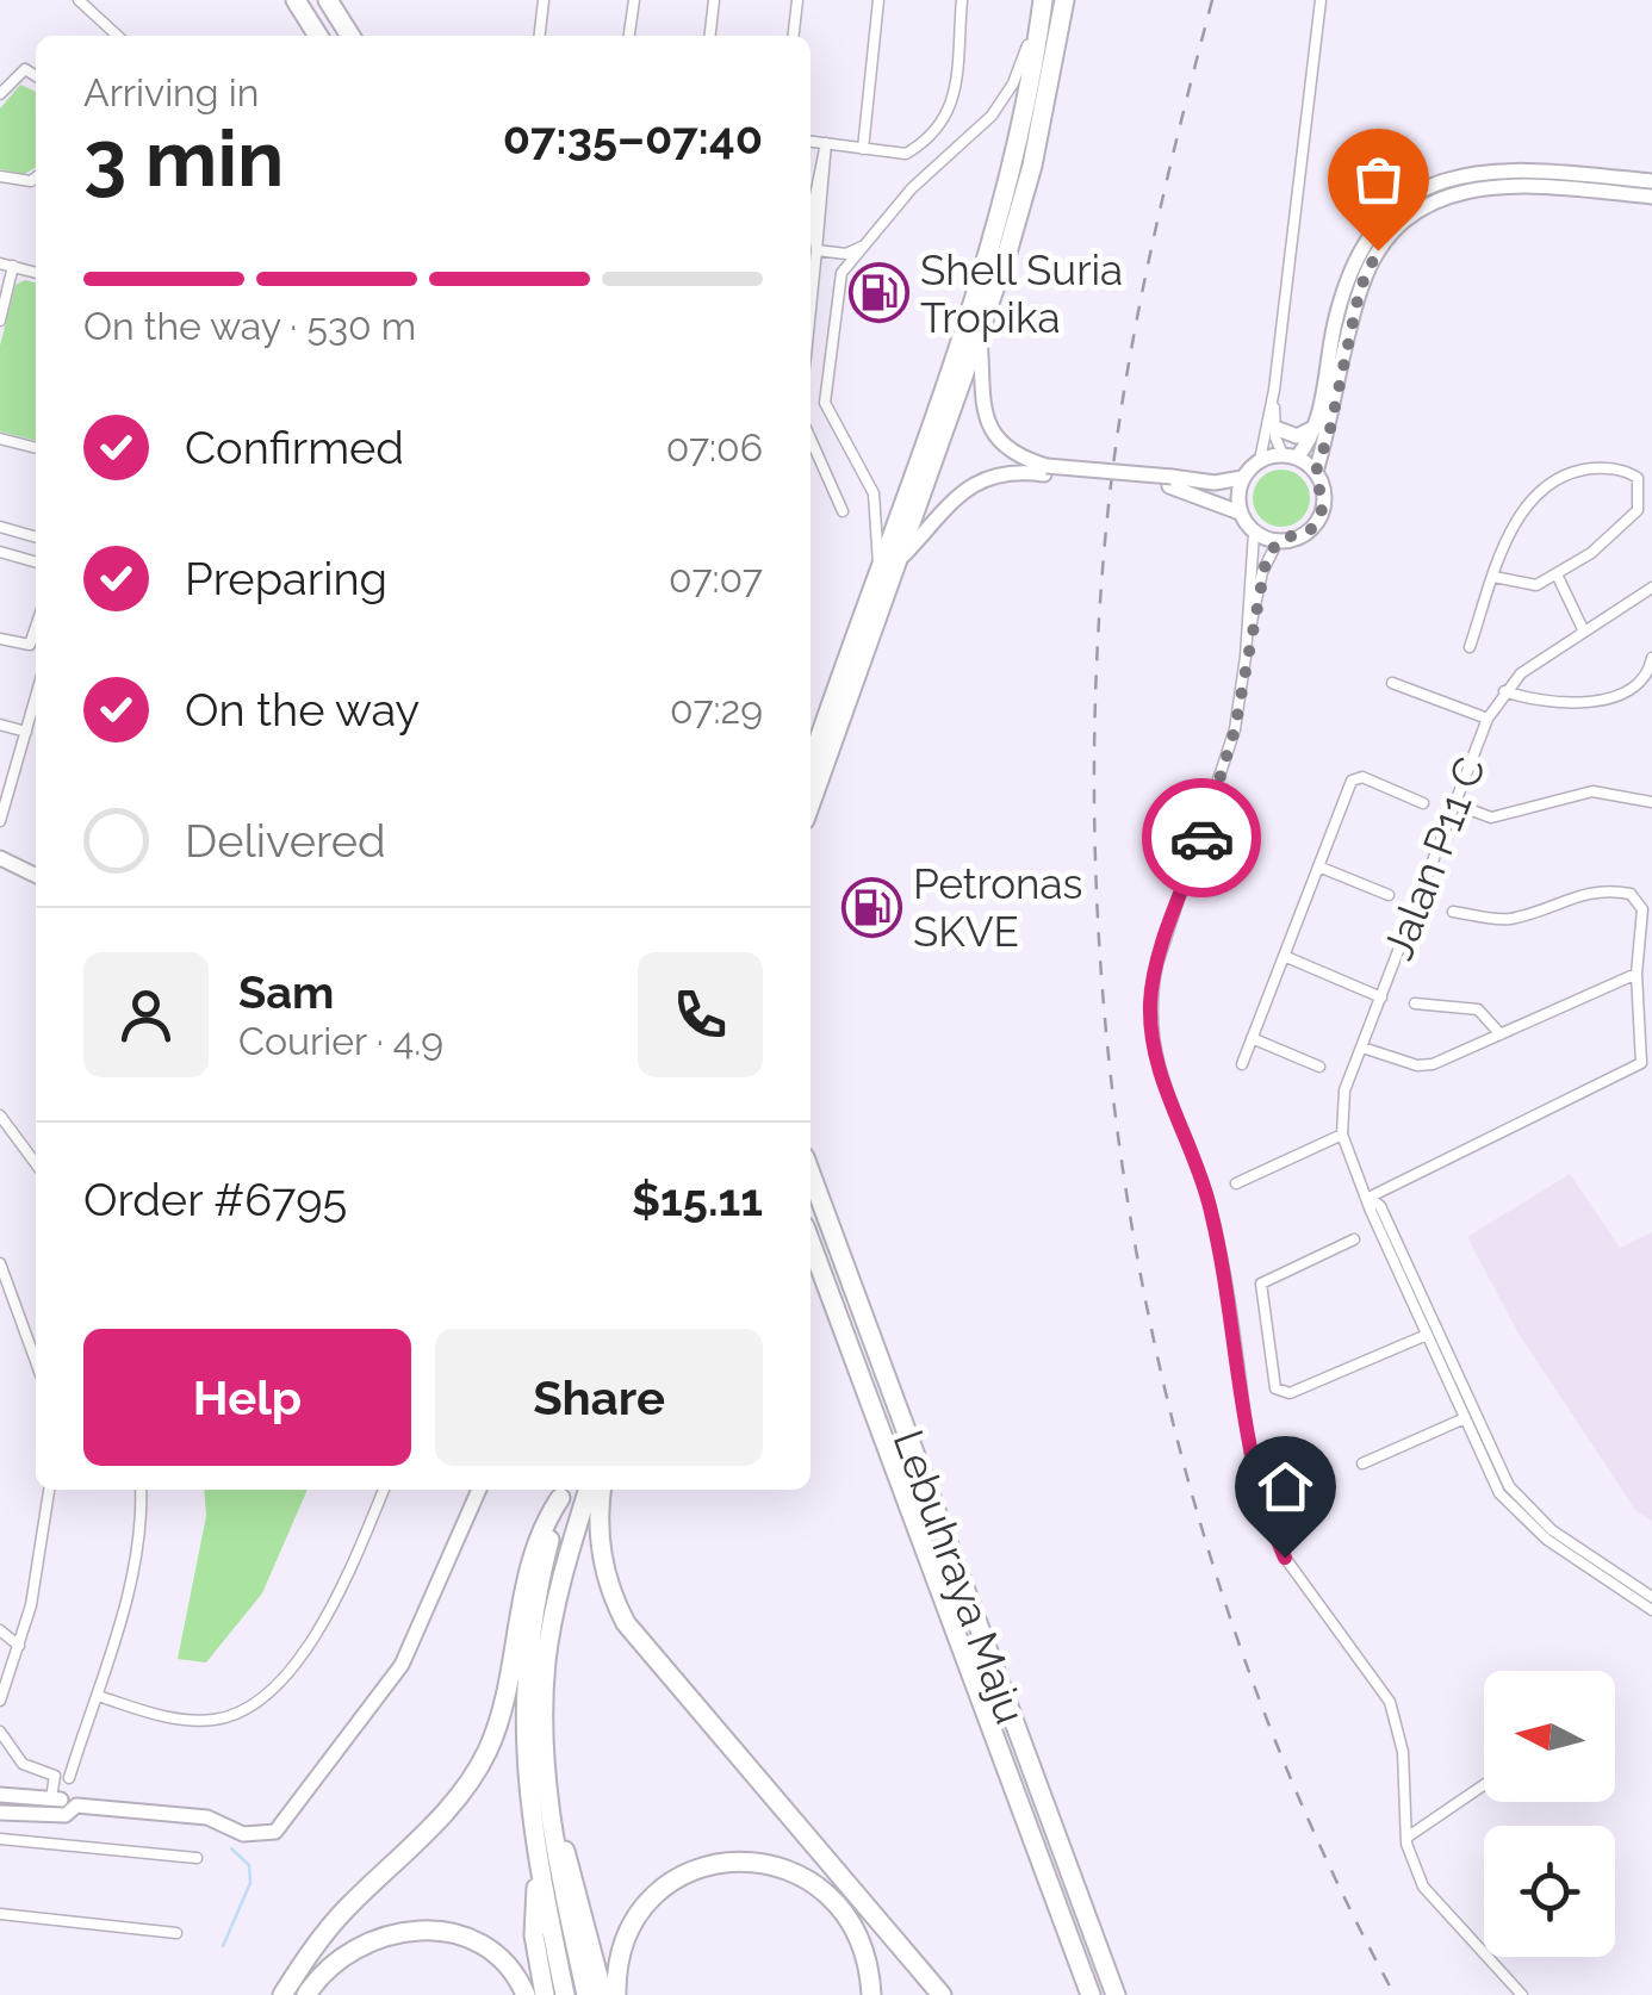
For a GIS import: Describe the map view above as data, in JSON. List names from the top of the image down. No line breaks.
{"streets":{"highway":["Lebuhraya Maju"],"street":["Jalan P11 C"]},"places":{"fuel station":["Shell Suria Tropika","Petronas SKVE"]},"north":"left","page":{"heading":["3 min","Arriving in","07:35–07:40"],"panel":["Sam","Courier · 4.9","Order #6795","$15.11"],"bar":"On the way · 530 m","list":[["Confirmed","07:06"],["Preparing","07:07"],["On the way","07:29"],"Delivered"],"buttons":["Help","Share"]}}
